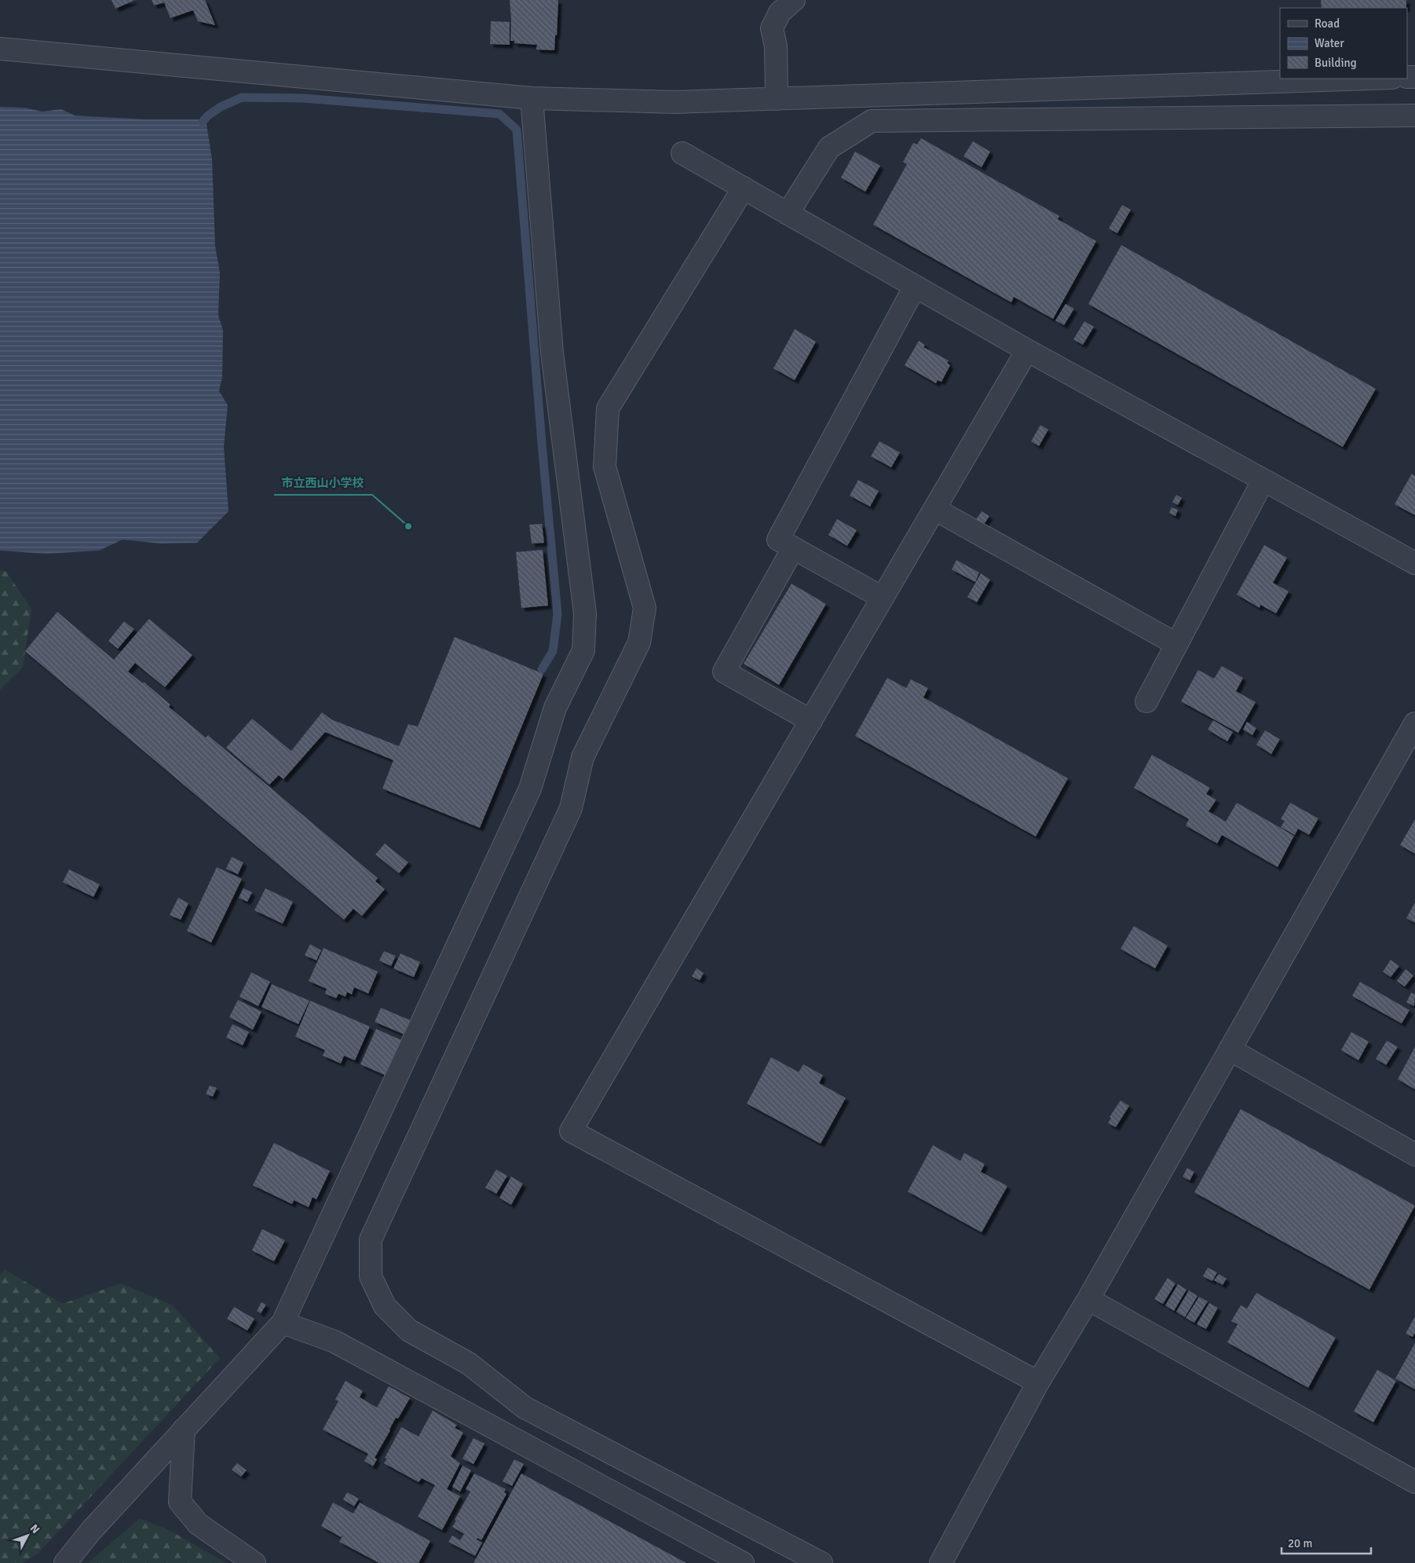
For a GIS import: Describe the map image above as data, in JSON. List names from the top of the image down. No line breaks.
{"places":["市立西山小学校"],"legend":["Road","Water","Building"],"scale_bar":"20 m","north":"top right"}
